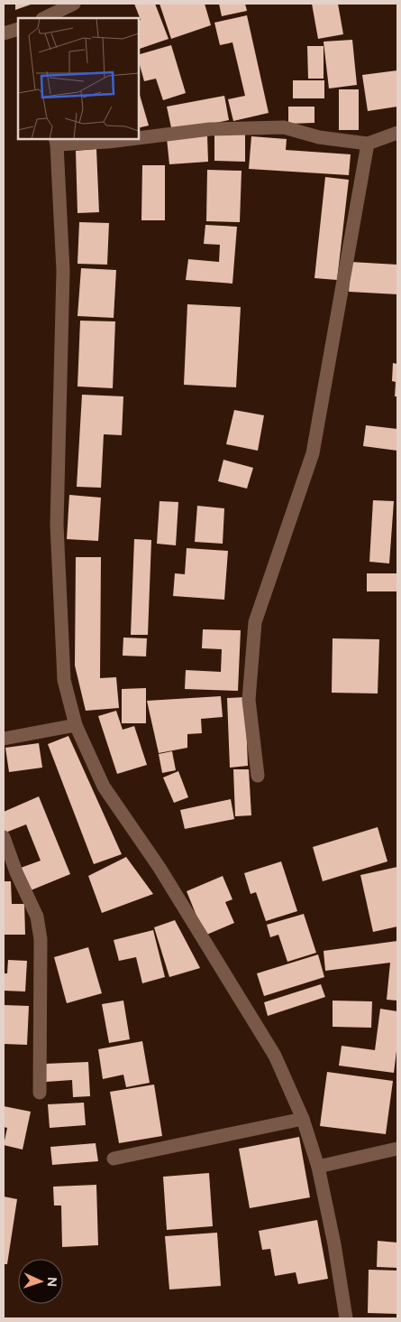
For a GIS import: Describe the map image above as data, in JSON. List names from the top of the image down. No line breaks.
{"north":"right"}
